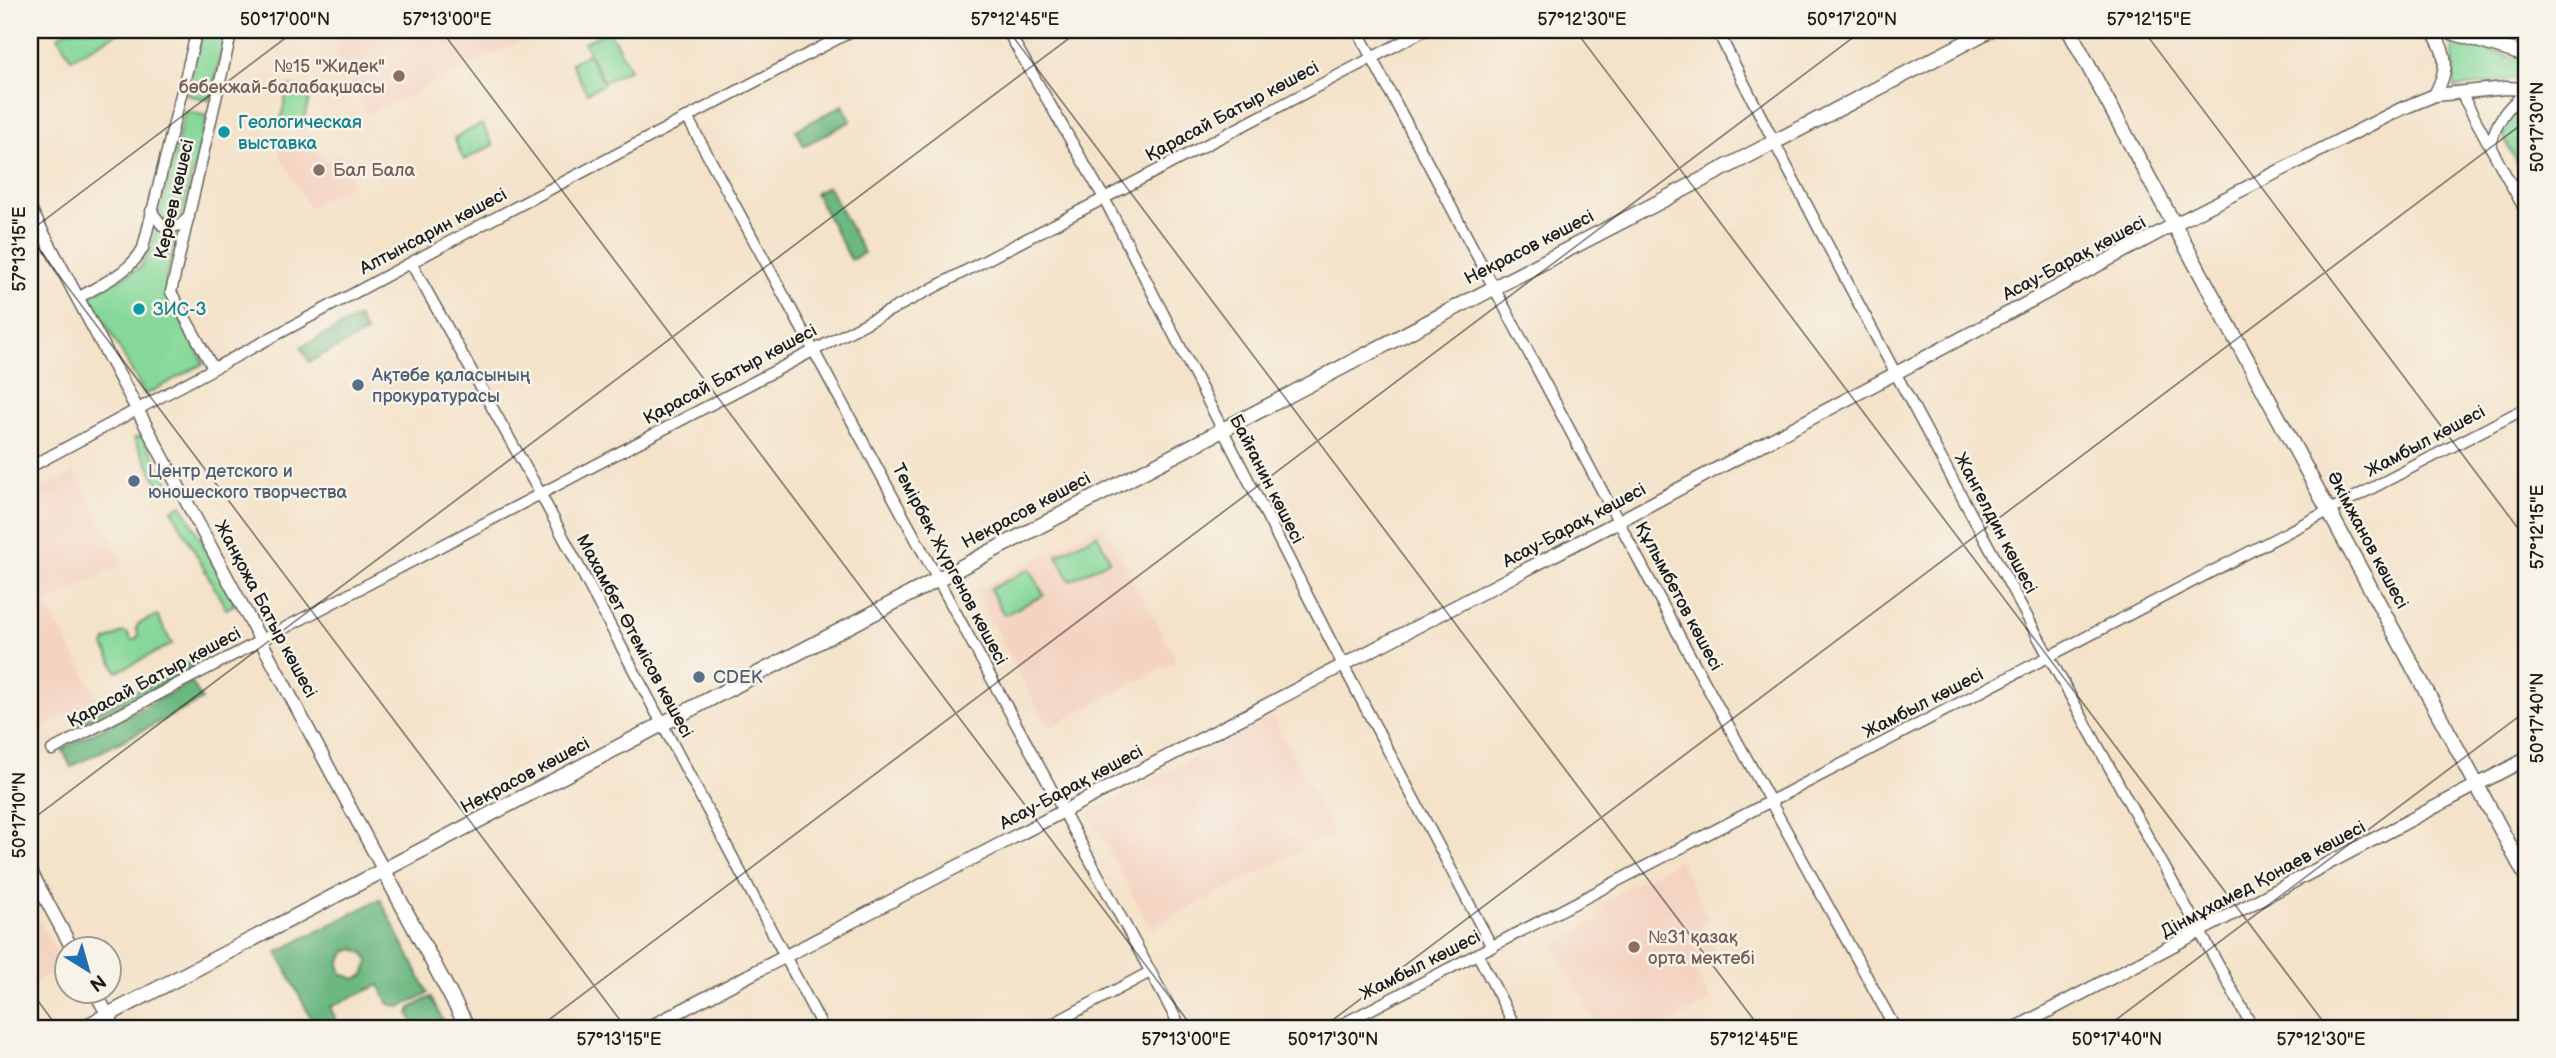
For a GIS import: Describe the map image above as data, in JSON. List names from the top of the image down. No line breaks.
{"streets":{"main road":["Некрасов көшесі","Әкімжанов көшесі","Жанқожа Батыр көшесі"],"street":["Қарасай Батыр көшесі","Кереев көшесі","Алтынсарин көшесі","Асау-Барақ көшесі","Жамбыл көшесі","Байғанин көшесі","Жангелдин көшесі","Темірбек Жүргенов көшесі","Құлымбетов көшесі","Махамбет Өтемісов көшесі","Дінмұхамед Қонаев көшесі"]},"crossings":[["Қарасай Батыр көшесі","Байғанин көшесі"],["Қарасай Батыр көшесі","Темірбек Жүргенов көшесі"],["Қарасай Батыр көшесі","Құлымбетов көшесі"],["Қарасай Батыр көшесі","Жанқожа Батыр көшесі"],["Қарасай Батыр көшесі","Махамбет Өтемісов көшесі"],["Кереев көшесі","Алтынсарин көшесі"],["Кереев көшесі","Жанқожа Батыр көшесі"],["Алтынсарин көшесі","Темірбек Жүргенов көшесі"],["Алтынсарин көшесі","Жанқожа Батыр көшесі"],["Алтынсарин көшесі","Махамбет Өтемісов көшесі"],["Некрасов көшесі","Байғанин көшесі"],["Некрасов көшесі","Жангелдин көшесі"],["Некрасов көшесі","Темірбек Жүргенов көшесі"],["Некрасов көшесі","Құлымбетов көшесі"],["Некрасов көшесі","Жанқожа Батыр көшесі"],["Некрасов көшесі","Махамбет Өтемісов көшесі"],["Асау-Барақ көшесі","Байғанин көшесі"],["Асау-Барақ көшесі","Жангелдин көшесі"],["Асау-Барақ көшесі","Әкімжанов көшесі"],["Асау-Барақ көшесі","Темірбек Жүргенов көшесі"],["Асау-Барақ көшесі","Құлымбетов көшесі"],["Асау-Барақ көшесі","Махамбет Өтемісов көшесі"],["Жамбыл көшесі","Байғанин көшесі"],["Жамбыл көшесі","Жангелдин көшесі"],["Жамбыл көшесі","Әкімжанов көшесі"],["Жамбыл көшесі","Құлымбетов көшесі"],["Жангелдин көшесі","Дінмұхамед Қонаев көшесі"],["Әкімжанов көшесі","Дінмұхамед Қонаев көшесі"]],"places":["№15 \"Жидек\" бөбекжай-балабақшасы","Геологическая выставка","Бал Бала","ЗИС-3","Ақтөбе қаласының прокуратурасы","Центр детского и юношеского творчества","CDEK","№31 қазақ орта мектебі"],"north":"bottom right","coordinates":["50°17'00\"N","57°13'00\"E","57°12'45\"E","57°12'30\"E","50°17'20\"N","57°12'15\"E","50°17'30\"N","57°13'15\"E","50°17'40\"N","50°17'10\"N"]}
